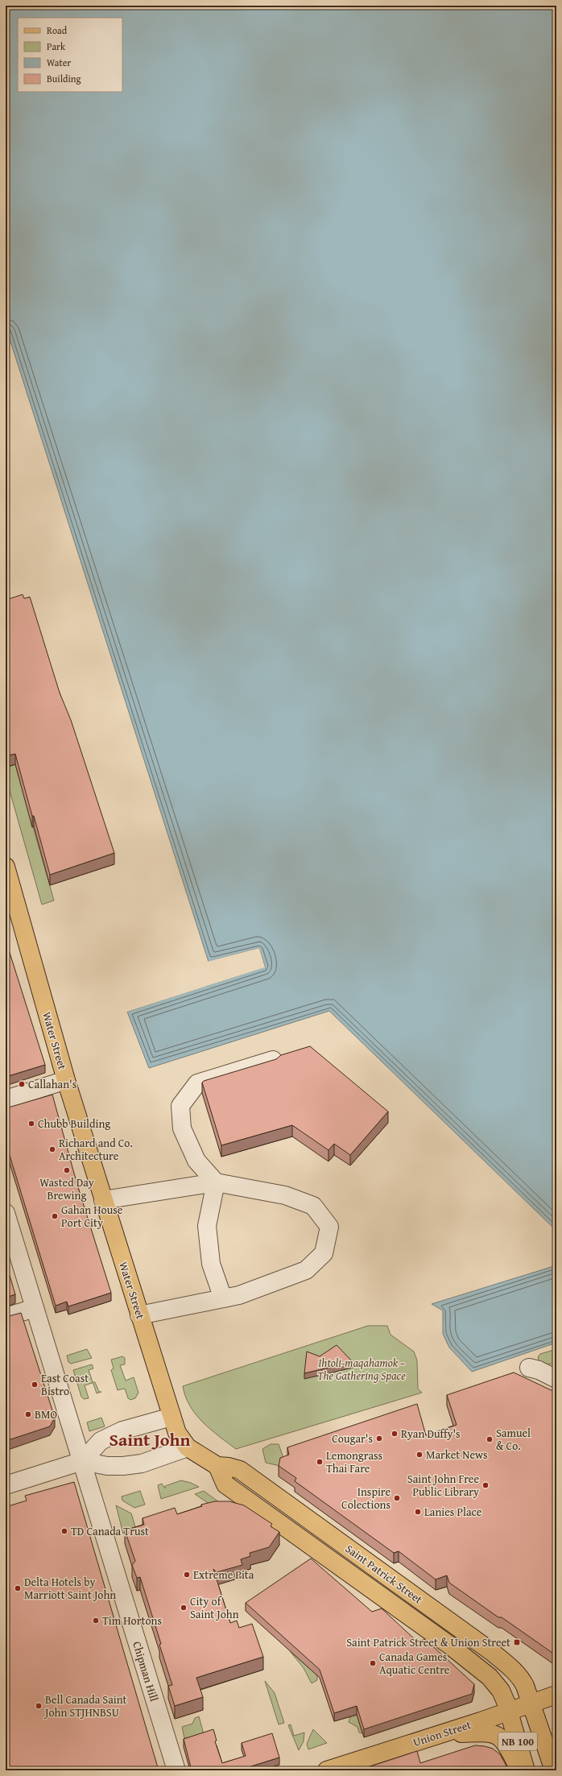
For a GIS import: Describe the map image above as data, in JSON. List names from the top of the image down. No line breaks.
{"streets":{"main road":["Water Street","Saint Patrick Street","Union Street","NB 100"],"street":["Chipman Hill"]},"crossings":[["Water Street","Saint Patrick Street"],["Saint Patrick Street","Union Street"],["Saint Patrick Street","NB 100"],["Union Street","NB 100"]],"districts":["Saint John"],"parks":["Ihtoli-maqahamok – The Gathering Space"],"places":{"other":["Callahan's","Chubb Building","Richard and Co. Architecture","Wasted Day Brewing","Gahan House Port City","East Coast Bistro","BMO","Ryan Duffy's","Cougar's","Samuel & Co.","Market News","Lemongrass Thai Fare","Saint John Free Public Library","Inspire Colections","Lanies Place","TD Canada Trust","Extreme Pita","Delta Hotels by Marriott Saint John","City of Saint John","Tim Hortons","Canada Games Aquatic Centre","Bell Canada Saint John STJHNBSU"],"transit":["Saint Patrick Street & Union Street"]},"legend":["Road","Park","Water","Building"]}
